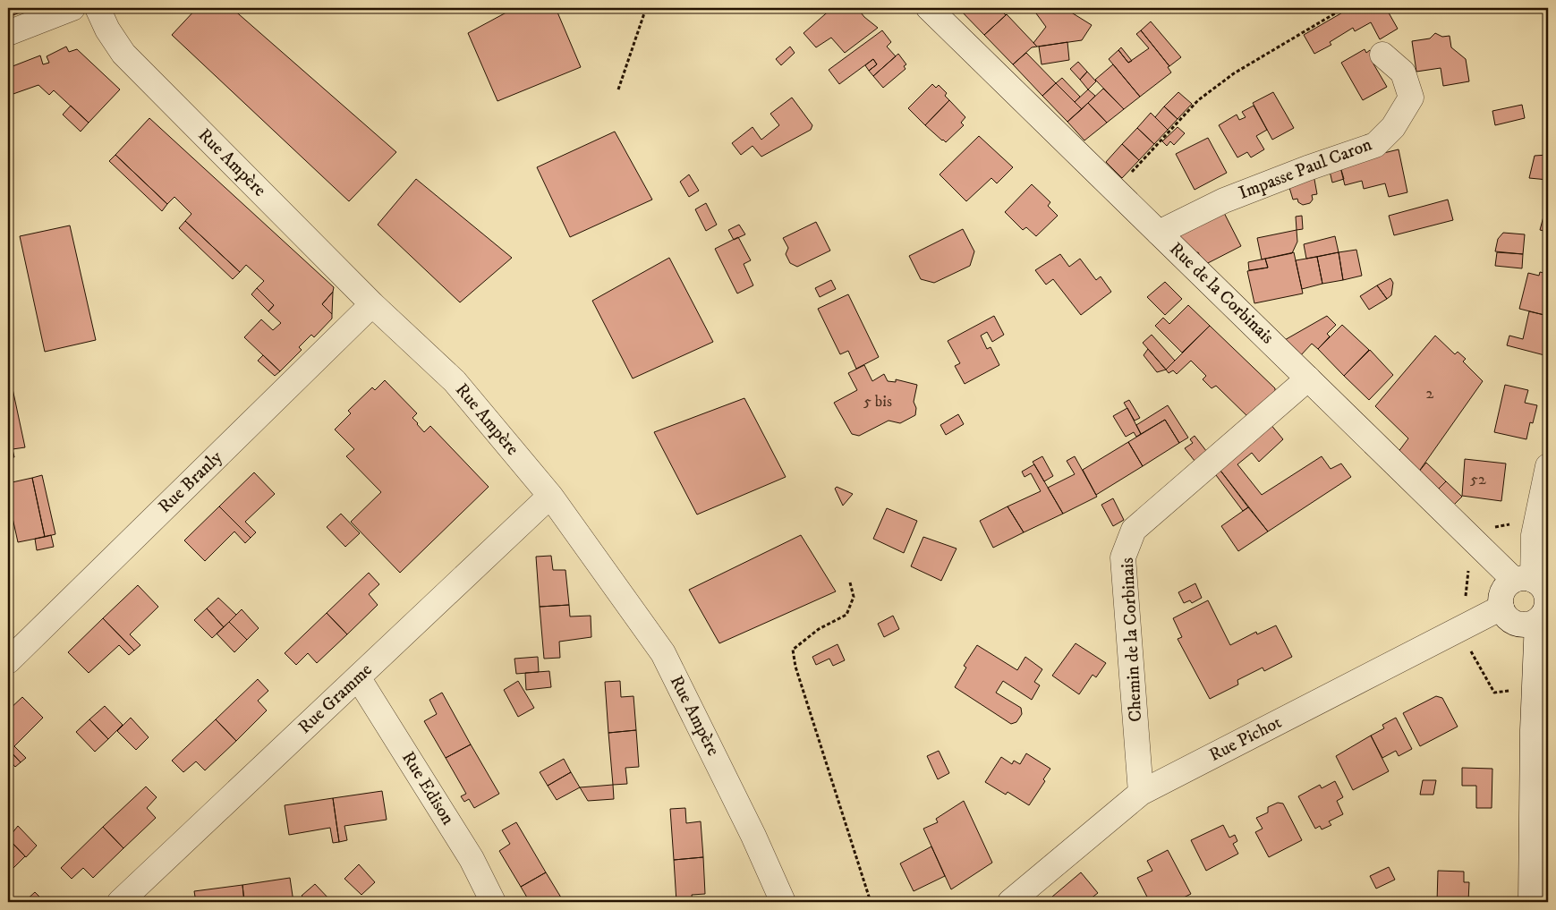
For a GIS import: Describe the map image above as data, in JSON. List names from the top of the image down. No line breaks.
{"streets":{"street":["Rue Ampère","Impasse Paul Caron","Rue de la Corbinais","Rue Branly","Chemin de la Corbinais","Rue Gramme","Rue Pichot","Rue Edison"]},"crossings":[["Rue Ampère","Rue Branly"],["Rue Ampère","Rue Gramme"],["Impasse Paul Caron","Rue de la Corbinais"],["Rue de la Corbinais","Chemin de la Corbinais"],["Rue de la Corbinais","Rue Pichot"],["Chemin de la Corbinais","Rue Pichot"],["Rue Gramme","Rue Edison"]],"house_numbers":["2","5 bis","52"]}
